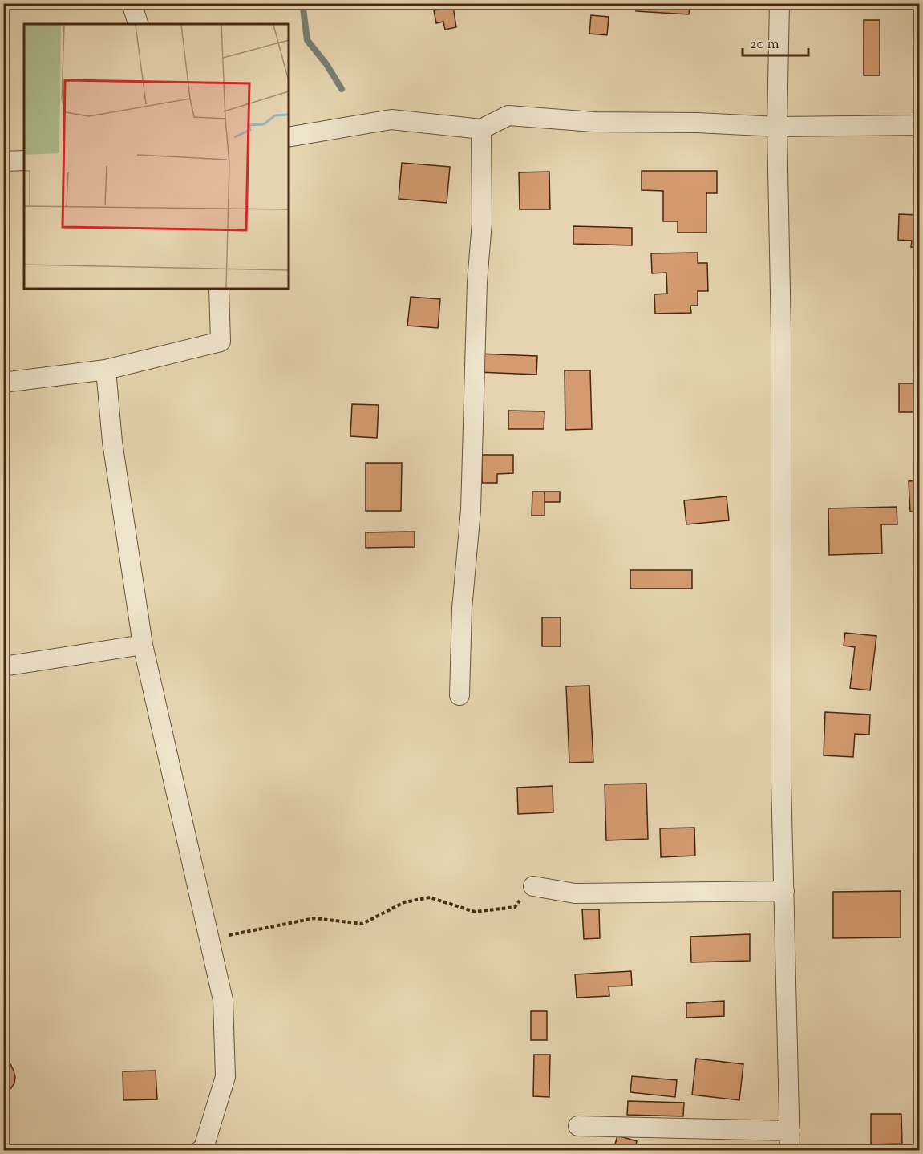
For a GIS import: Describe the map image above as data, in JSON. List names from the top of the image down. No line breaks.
{"scale_bar":"20 m"}
